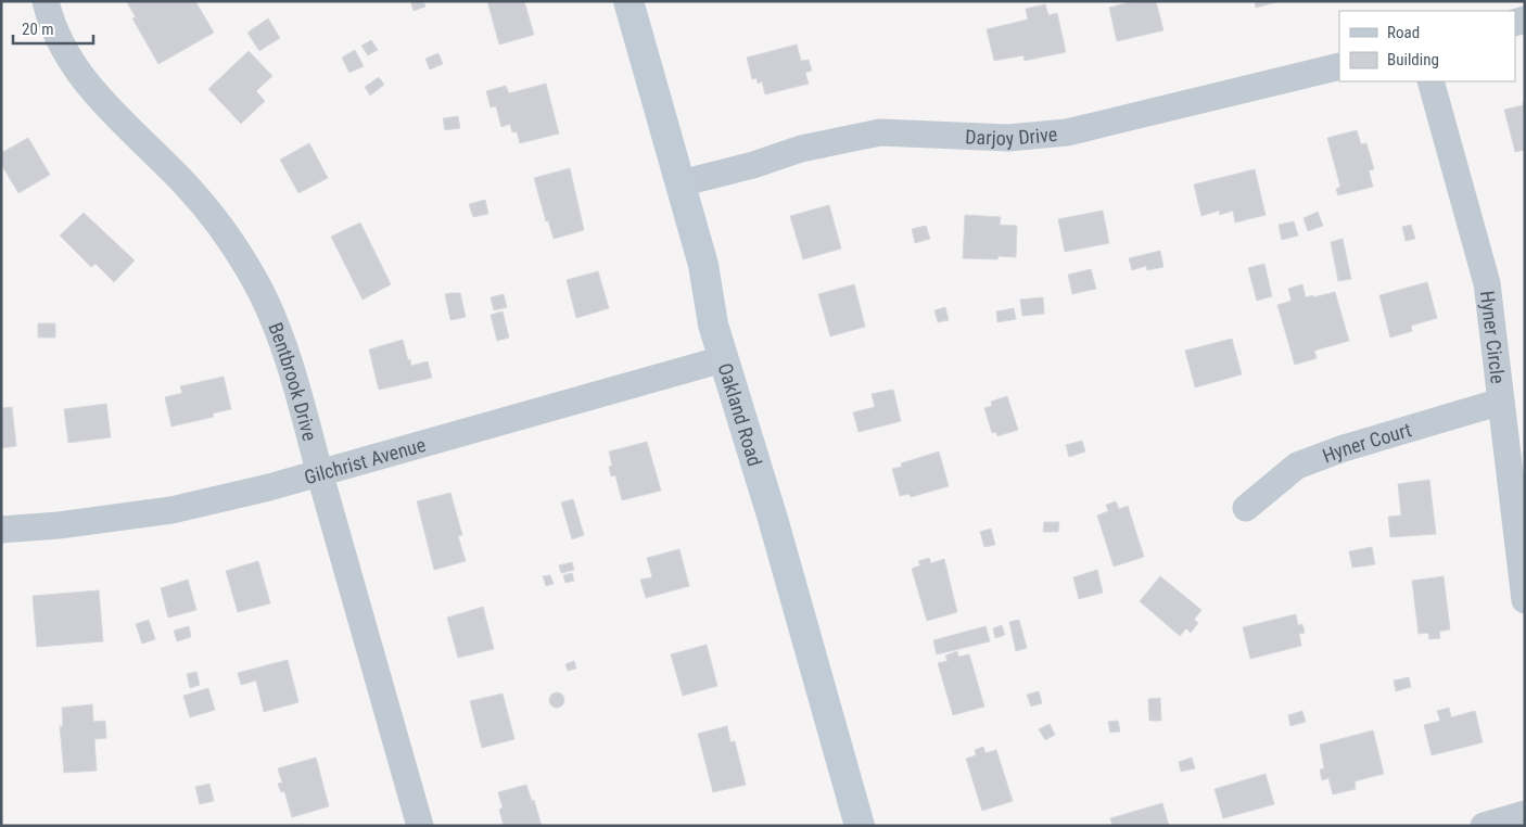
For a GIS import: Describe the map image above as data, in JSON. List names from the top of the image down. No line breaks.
{"streets":{"street":["Darjoy Drive","Hyner Circle","Bentbrook Drive","Oakland Road","Hyner Court","Gilchrist Avenue"]},"crossings":[["Darjoy Drive","Oakland Road"],["Hyner Circle","Hyner Court"],["Bentbrook Drive","Gilchrist Avenue"],["Oakland Road","Gilchrist Avenue"]],"legend":["Road","Building"],"scale_bar":"20 m"}
